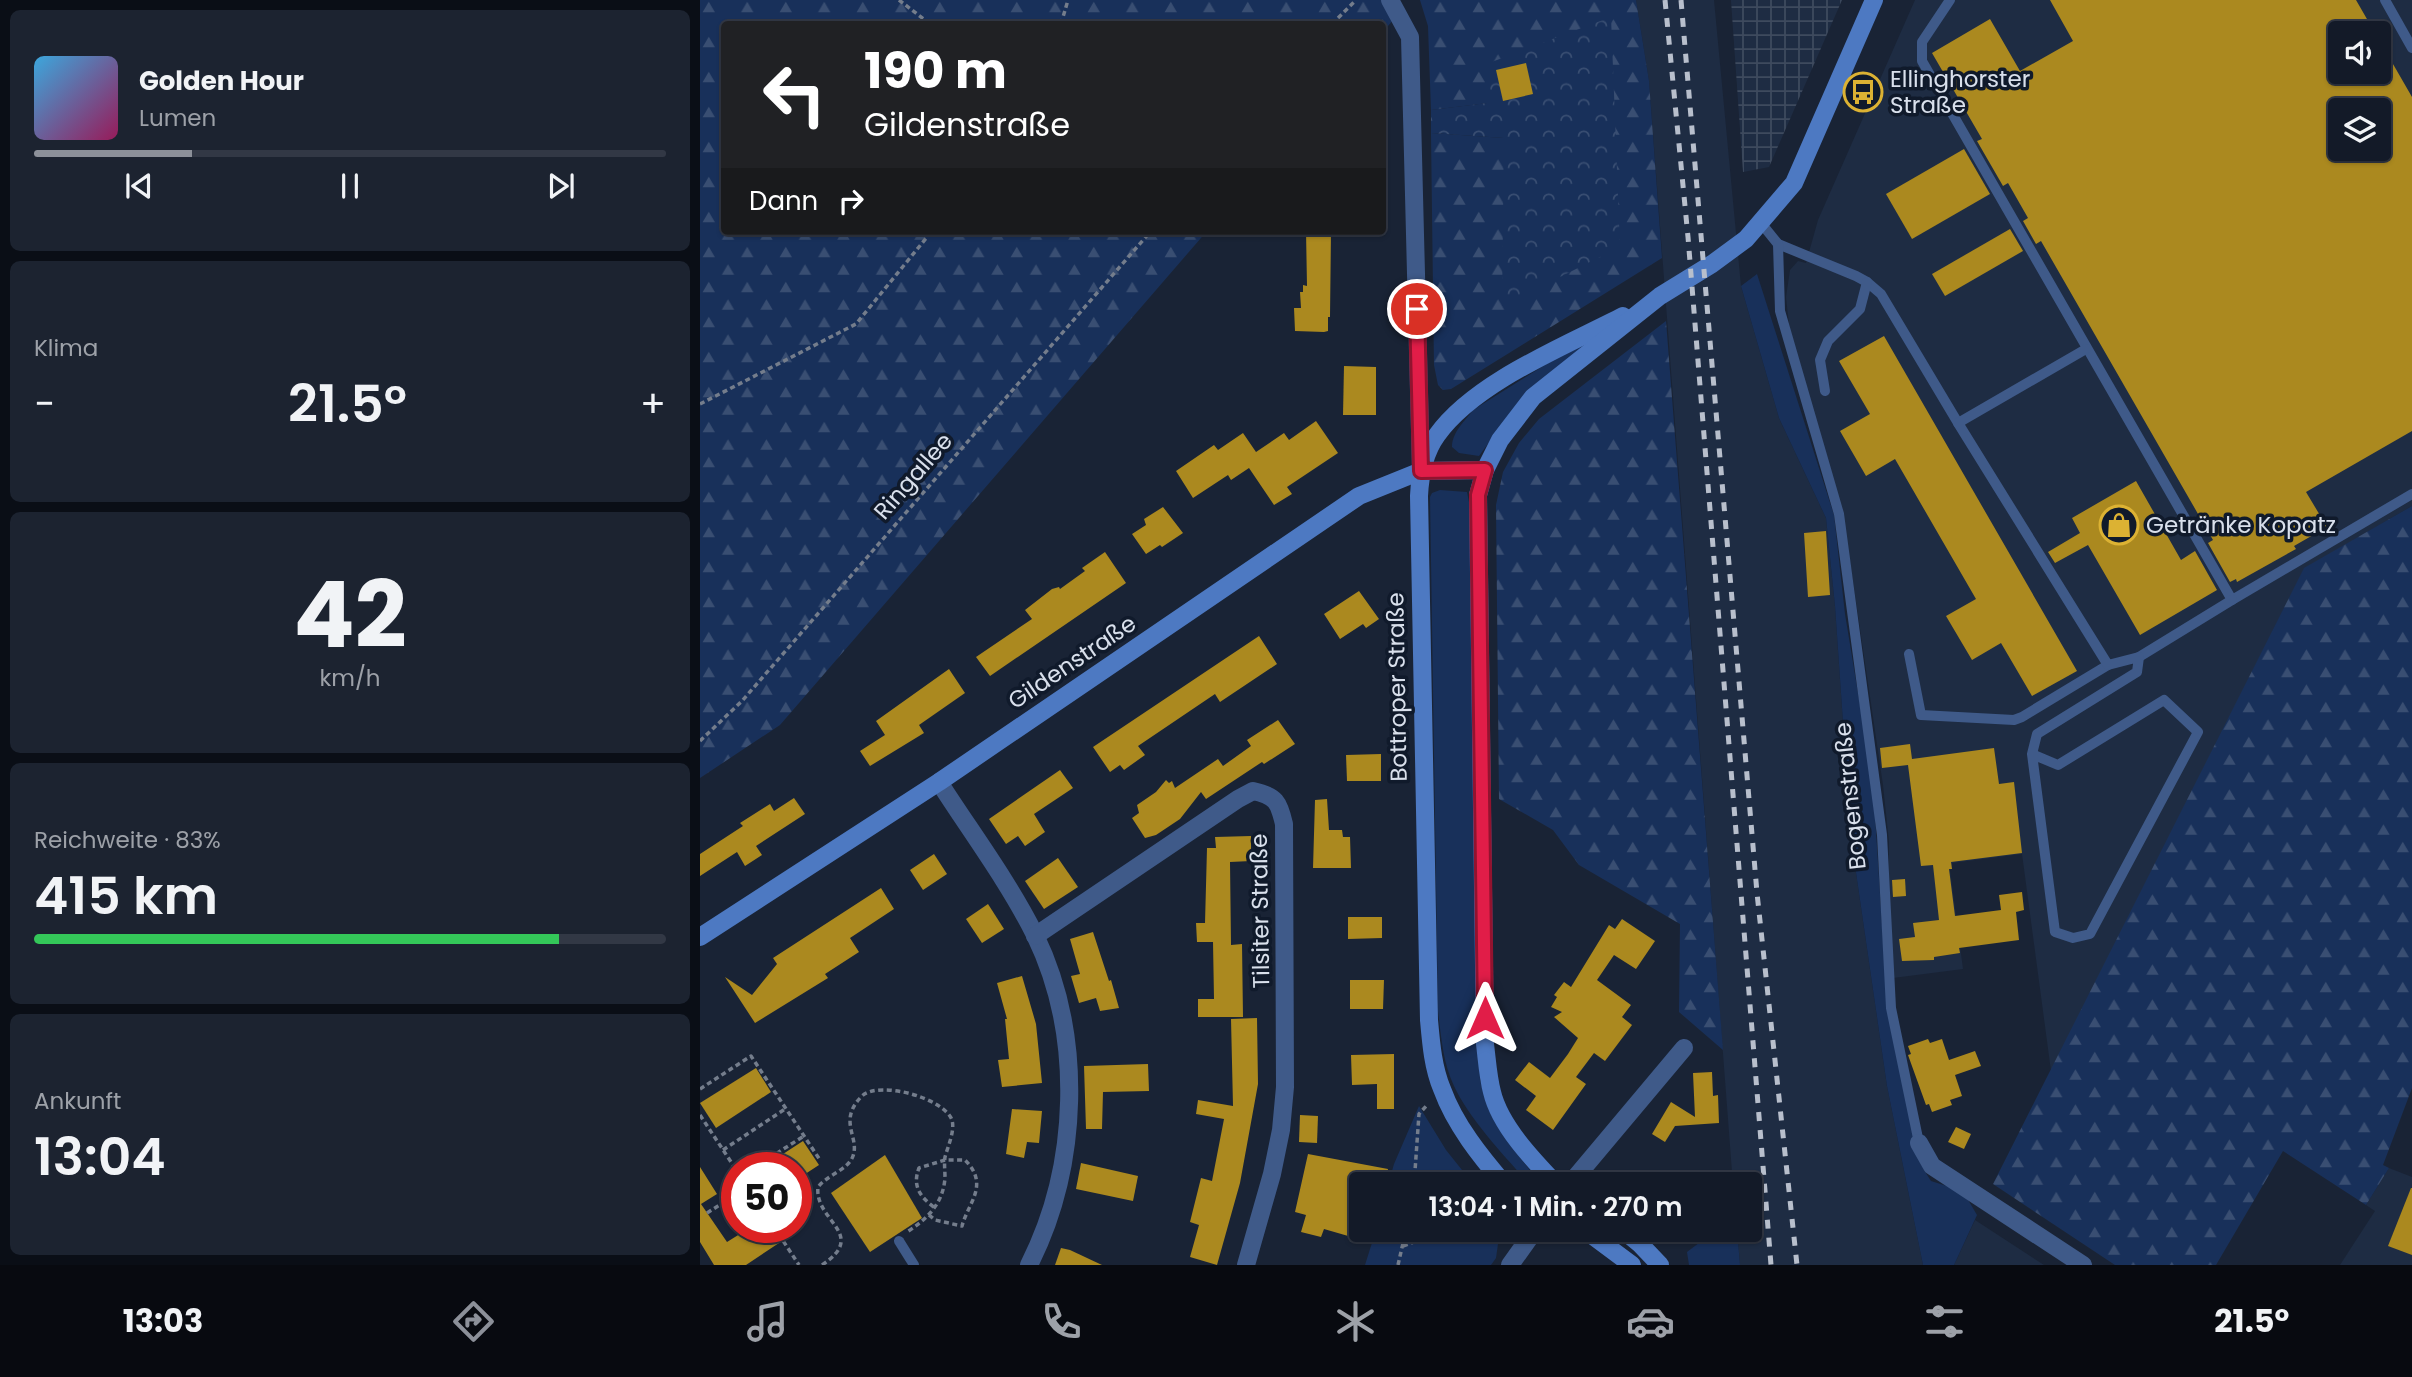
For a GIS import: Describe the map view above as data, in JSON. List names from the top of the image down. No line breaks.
{"streets":{"main road":["Gildenstraße","Bottroper Straße"],"street":["Bogenstraße","Tilsiter Straße"],"path":["Ringallee"]},"crossings":[["Gildenstraße","Bottroper Straße"]],"places":{"bus stop":["Ellinghorster Straße"],"shop":["Getränke Kopatz"]},"page":{"turn":["190 m","Gildenstraße"],"song":["Golden Hour","Lumen"],"then":"Dann","tile":["Klima",["42","km/h"],["Reichweite · 83%","415 km"],["Ankunft","13:04"]],"heat":["−","21.5°","+"],"limit":"50","trip":"13:04 · 1 Min. · 270 m","tabs":["13:03","21.5°"]}}
